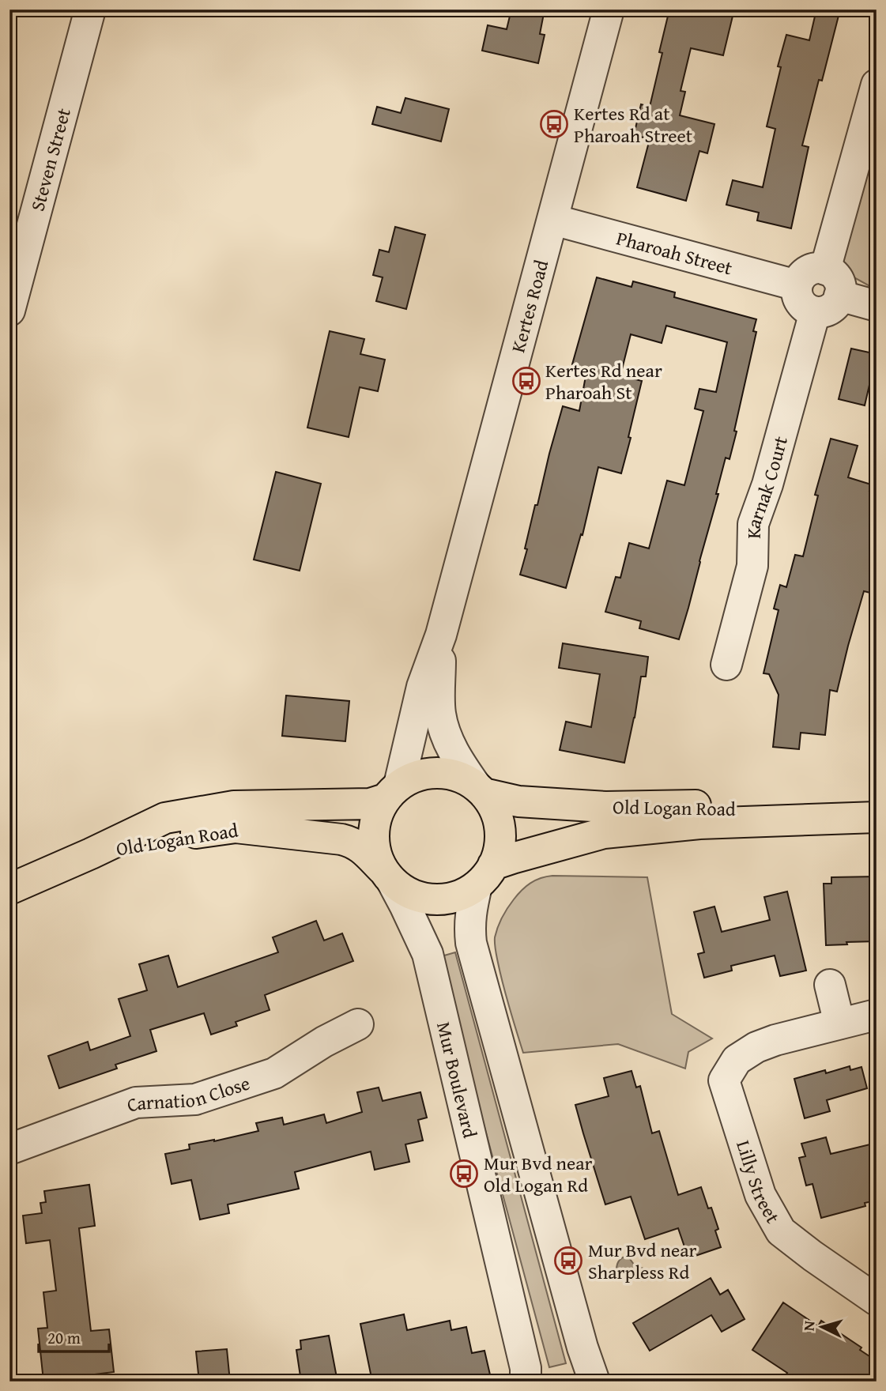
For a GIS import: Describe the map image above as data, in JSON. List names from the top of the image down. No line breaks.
{"streets":{"main road":["Old Logan Road"],"street":["Steven Street","Pharoah Street","Kertes Road","Karnak Court","Mur Boulevard","Carnation Close","Lilly Street"]},"crossings":[["Pharoah Street","Kertes Road"],["Pharoah Street","Karnak Court"],["Kertes Road","Old Logan Road"],["Kertes Road","Mur Boulevard"],["Old Logan Road","Mur Boulevard"]],"places":{"bus stop":["Kertes Rd at Pharoah Street","Kertes Rd near Pharoah St","Mur Bvd near Old Logan Rd","Mur Bvd near Sharpless Rd"]},"scale_bar":"20 m","north":"left"}
